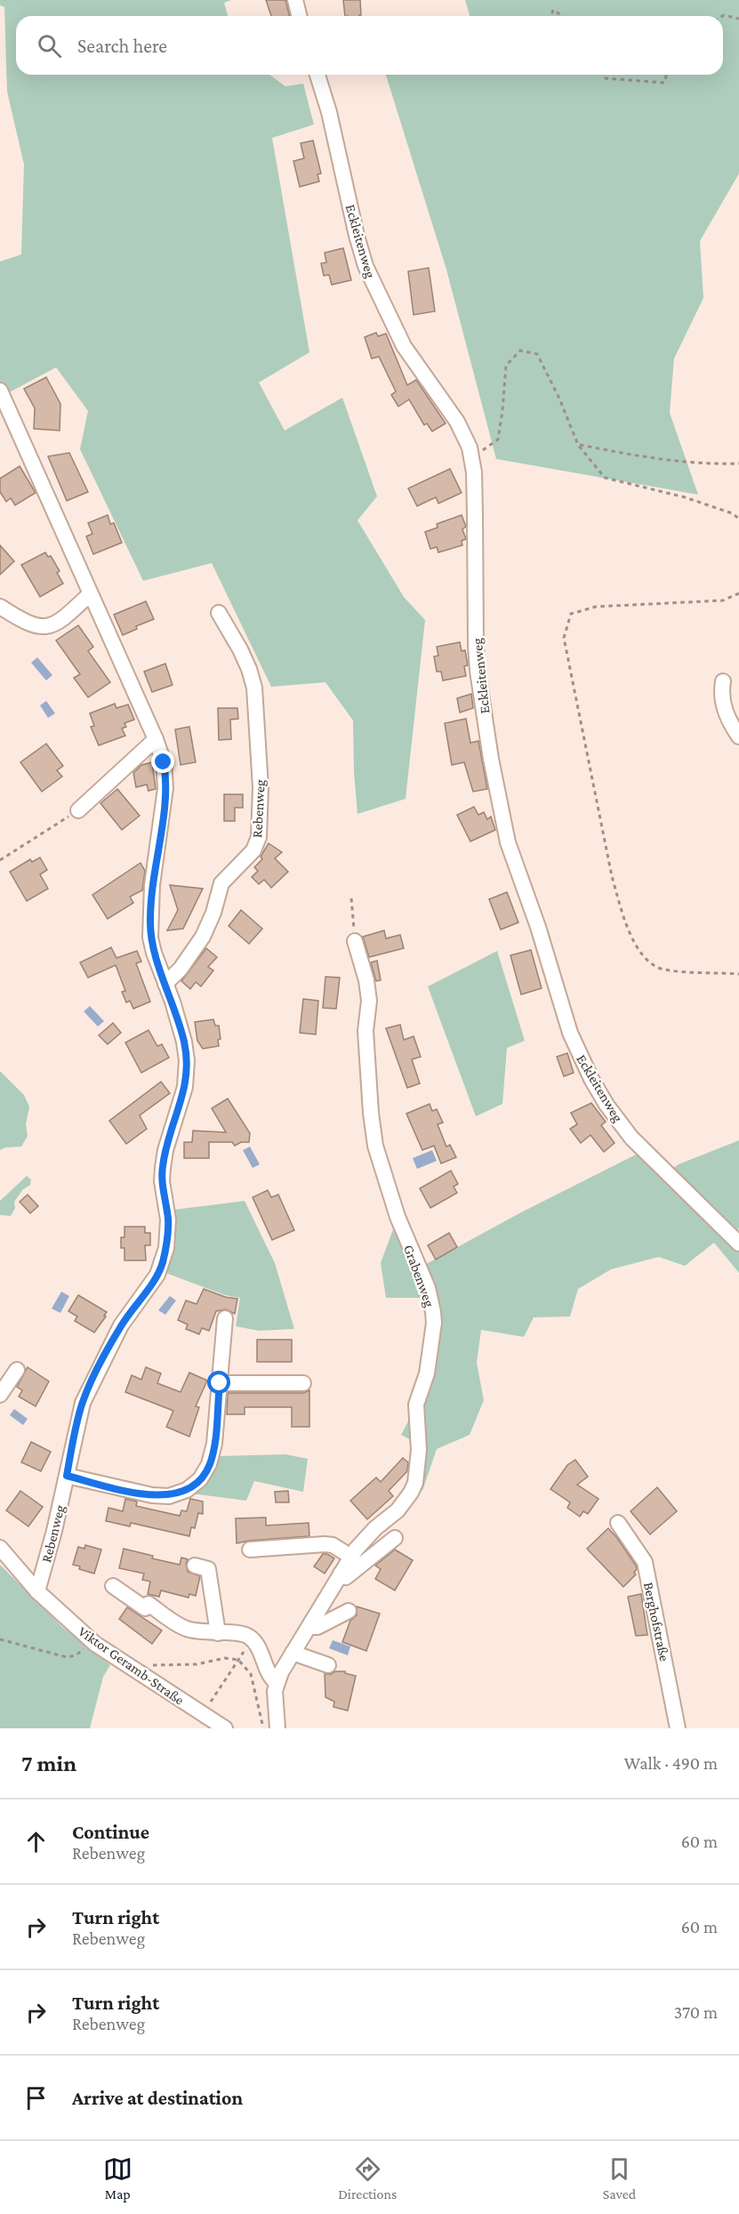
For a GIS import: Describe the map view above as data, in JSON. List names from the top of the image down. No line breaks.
{"streets":{"street":["Eckleitenweg","Rebenweg","Grabenweg","Berghofstraße","Viktor Geramb-Straße"]},"crossings":[["Rebenweg","Viktor Geramb-Straße"]],"page":{"search":"Search here","heading":["7 min","Walk · 490 m"],"list":[["Continue","Rebenweg","60 m"],["Turn right","Rebenweg","60 m"],["Turn right","Rebenweg","370 m"],"Arrive at destination"],"nav":["Map","Directions","Saved"]}}
